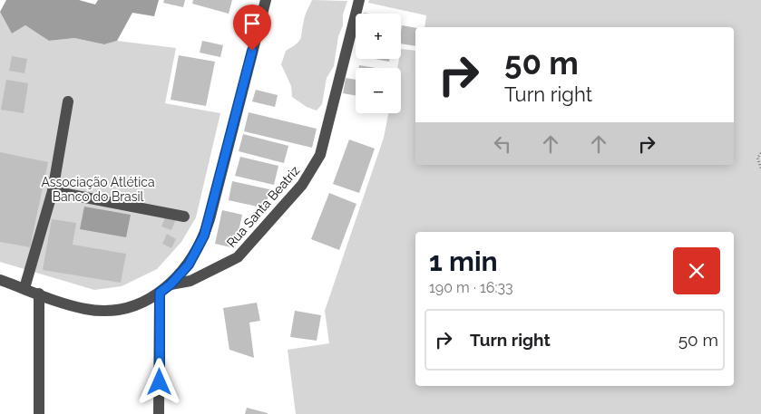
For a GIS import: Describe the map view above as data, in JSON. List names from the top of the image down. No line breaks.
{"streets":{"street":["Rua Santa Beatriz"]},"parks":["Associação Atlética Banco do Brasil"],"page":{"map_buttons":["+","−"],"turn":["50 m","Turn right"],"heading":["1 min","190 m · 16:33"],"list":[{"name":"Turn right","value":"50 m"}]}}
